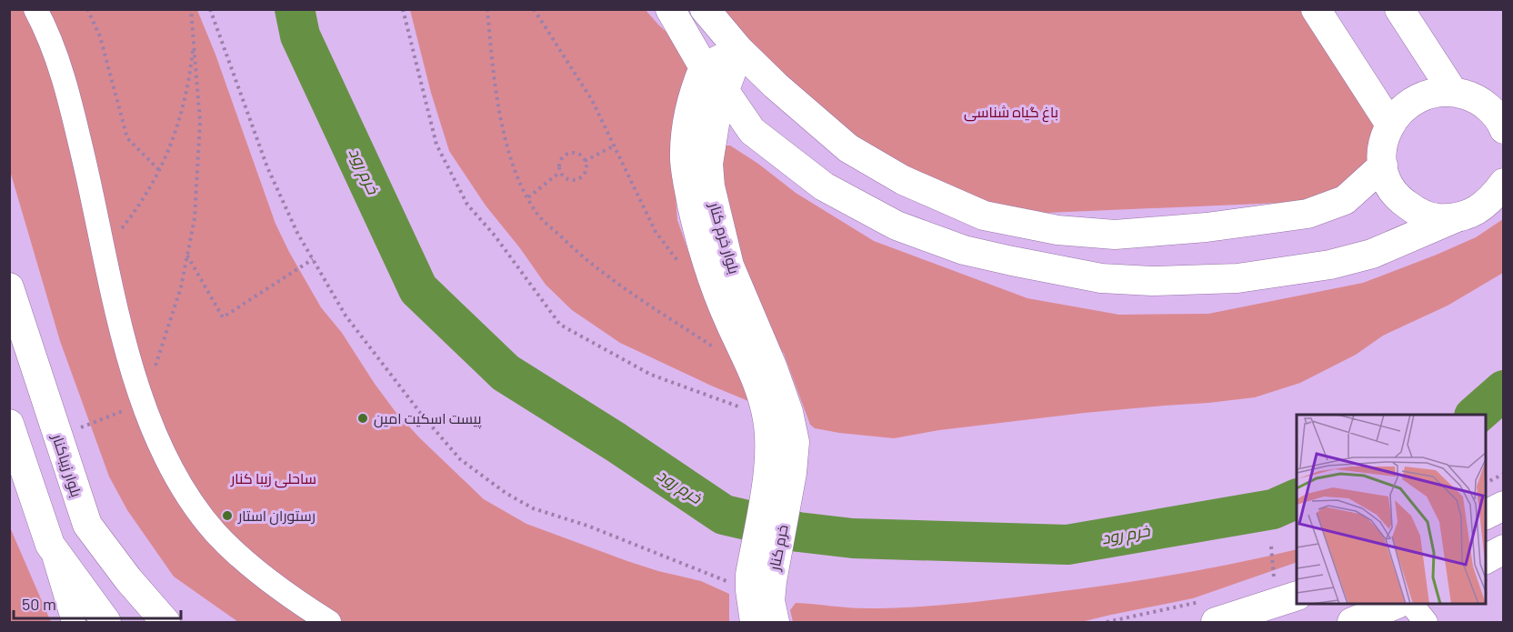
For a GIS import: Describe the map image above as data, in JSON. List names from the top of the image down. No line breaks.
{"streets":{"main road":["بلوار خرم کنار","بلوار زیباکنار","خرم کنار"]},"crossings":[["بلوار خرم کنار","خرم کنار"]],"water":["خرم رود"],"parks":["باغ گیاه شناسی","ساحلی زیبا کنار"],"places":["پیست اسکیت امین","رستوران استار"],"scale_bar":"50 m"}
